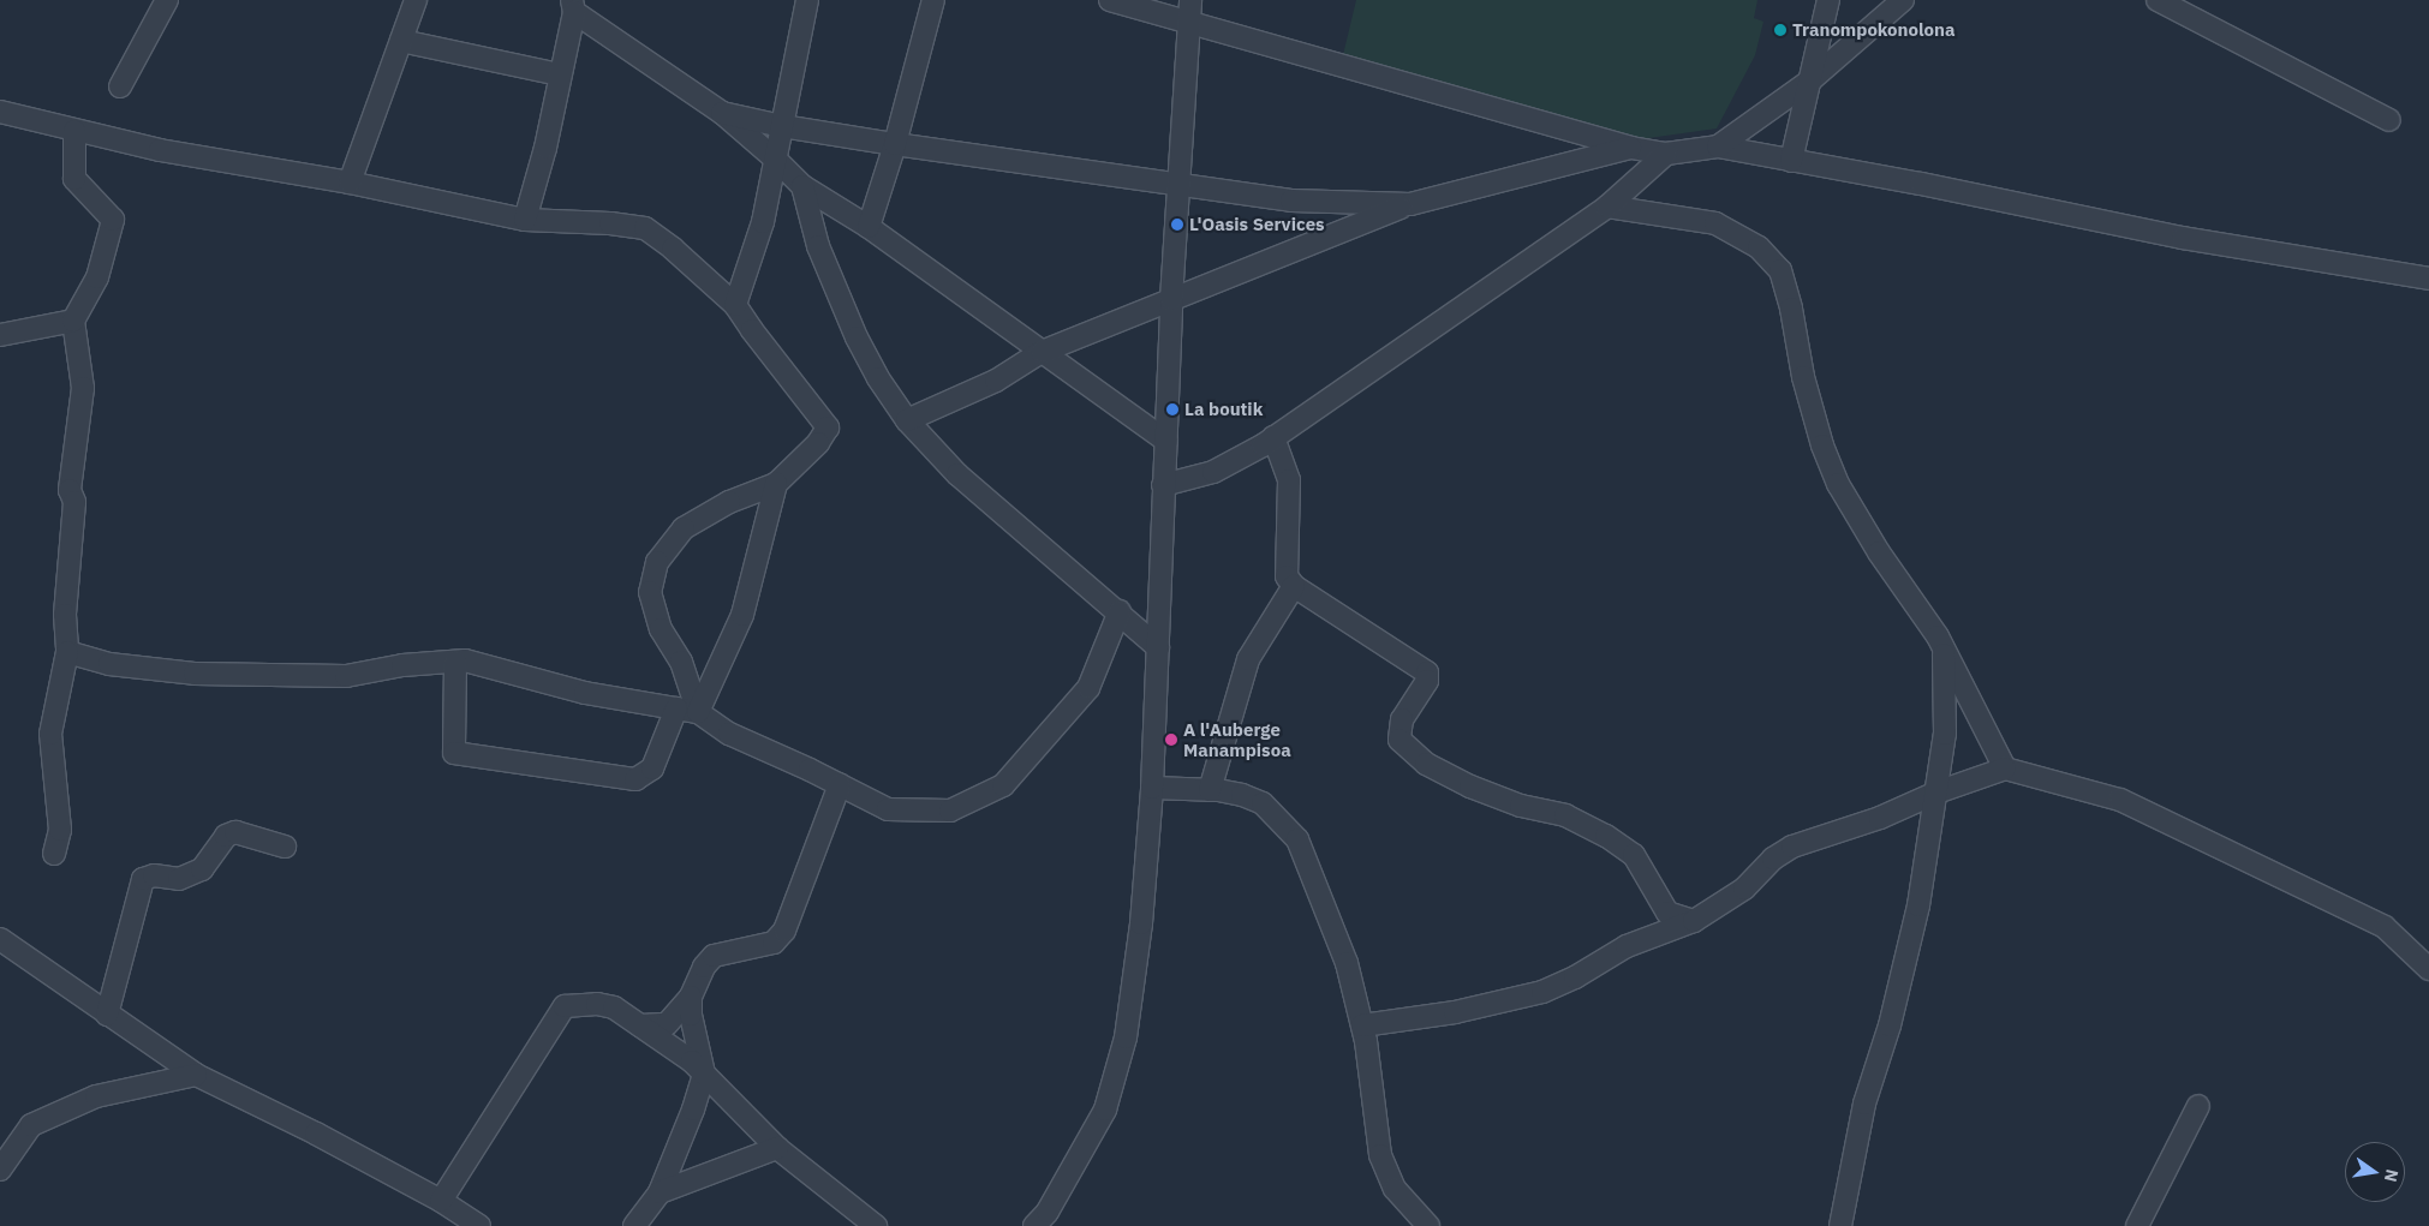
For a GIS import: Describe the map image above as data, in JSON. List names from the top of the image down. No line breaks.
{"places":["Tranompokonolona","L'Oasis Services","La boutik","A l'Auberge Manampisoa"],"north":"right"}
